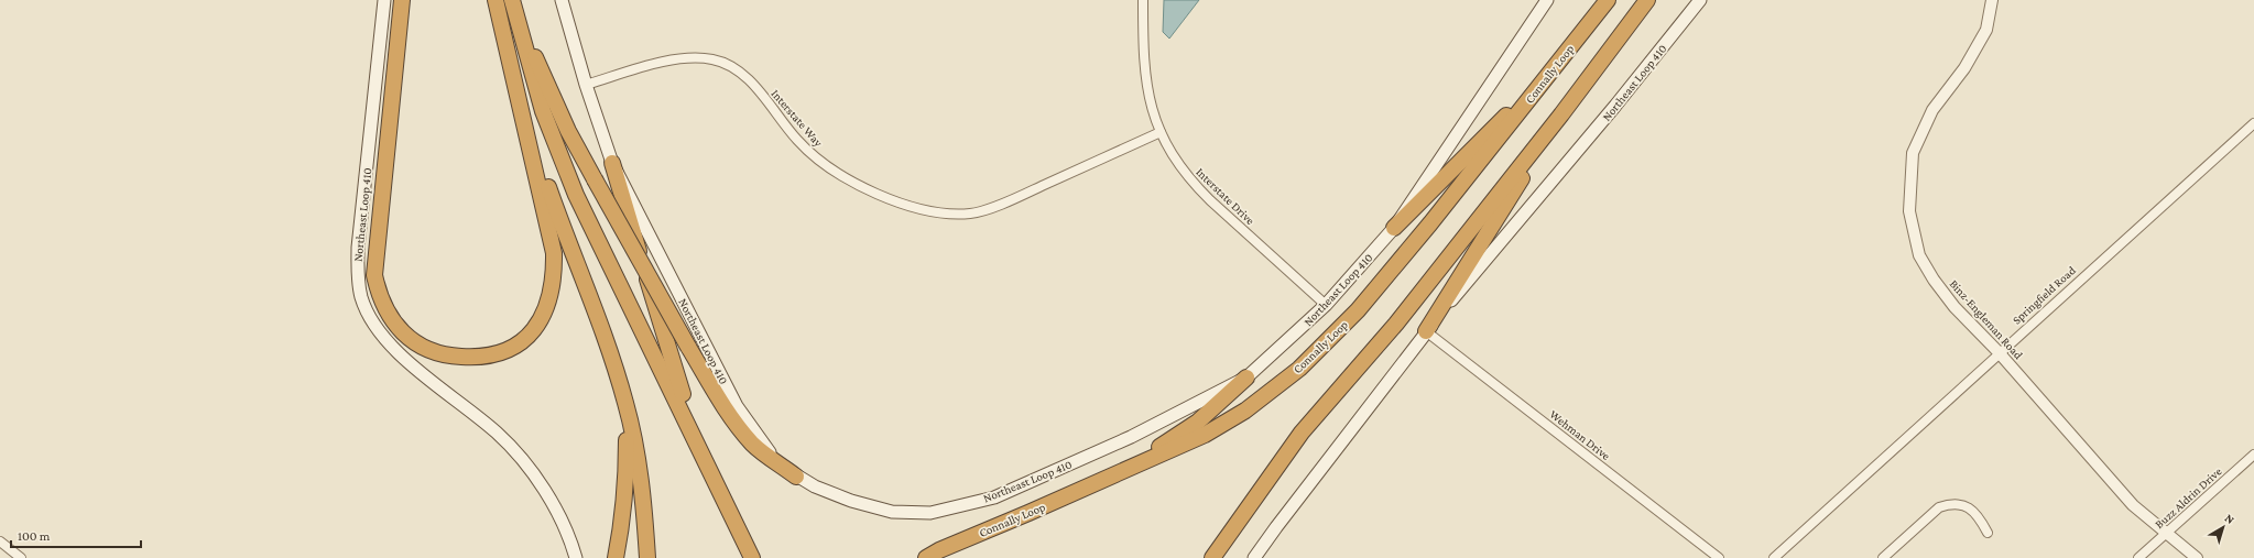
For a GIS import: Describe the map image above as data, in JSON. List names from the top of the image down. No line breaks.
{"streets":{"highway":["Connally Loop"],"main road":["Northeast Loop 410"],"street":["Interstate Way","Interstate Drive","Springfield Road","Binz-Engleman Road","Wehman Drive","Buzz Aldrin Drive"]},"crossings":[["Northeast Loop 410","Interstate Way"],["Northeast Loop 410","Interstate Drive"],["Northeast Loop 410","Wehman Drive"],["Interstate Way","Interstate Drive"],["Springfield Road","Binz-Engleman Road"],["Binz-Engleman Road","Buzz Aldrin Drive"]],"scale_bar":"100 m","north":"top right"}
